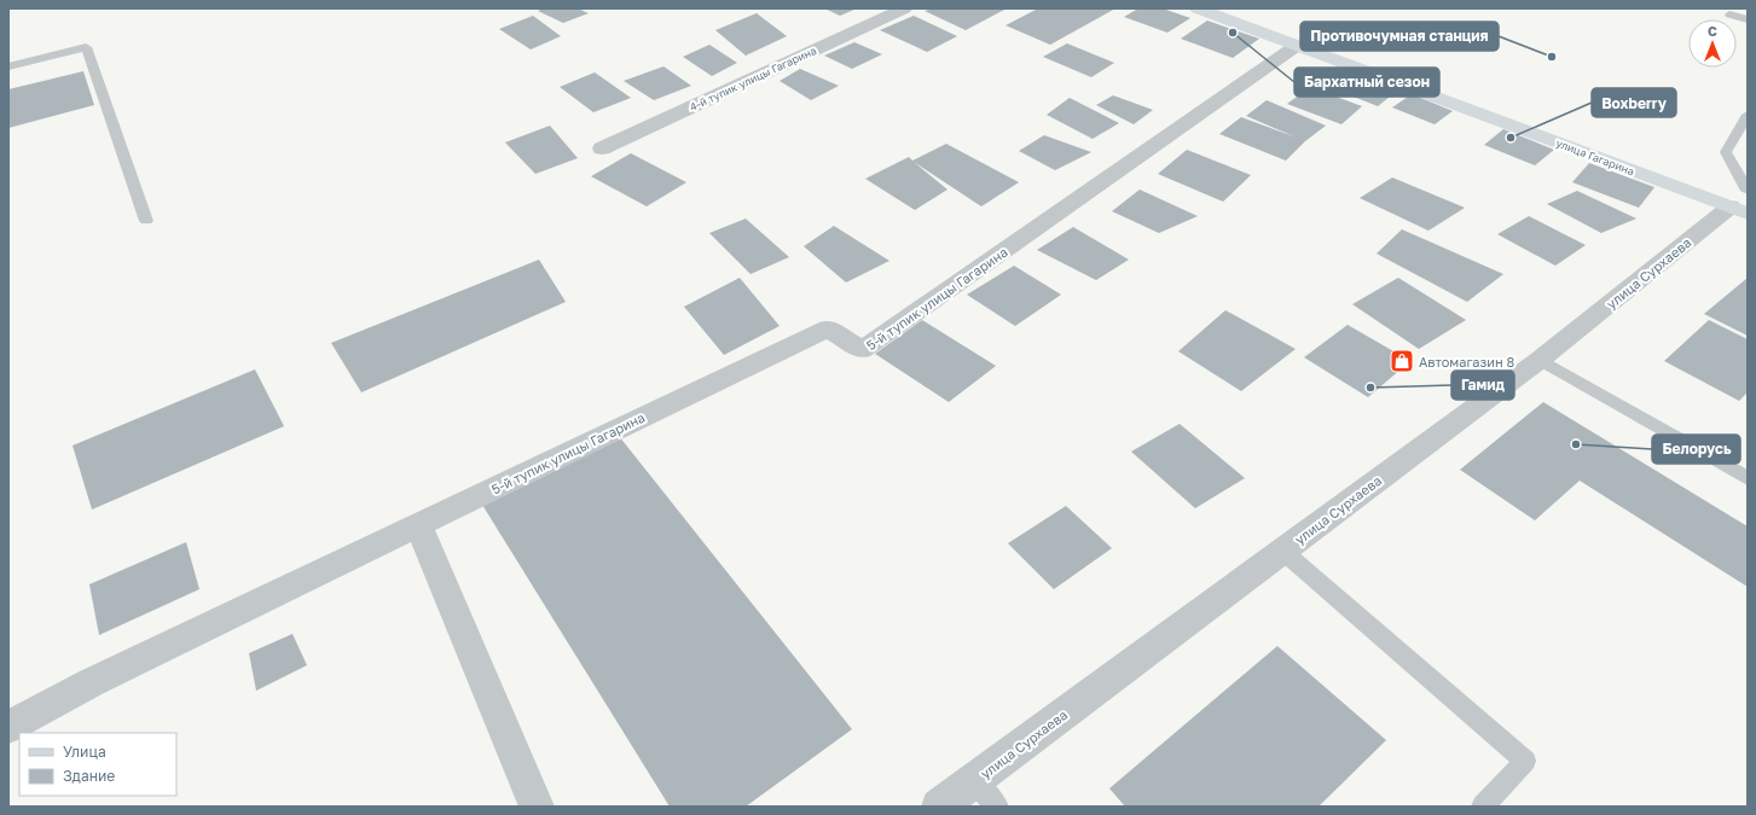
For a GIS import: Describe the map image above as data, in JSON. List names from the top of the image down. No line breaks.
{"streets":{"main road":["улица Гагарина"],"street":["4-й тупик улицы Гагарина","улица Сурхаева","5-й тупик улицы Гагарина"]},"crossings":[["улица Гагарина","улица Сурхаева"],["улица Гагарина","5-й тупик улицы Гагарина"]],"places":{"other":["Бархатный сезон","Противочумная станция","Boxberry","Гамид","Белорусь"],"shop":["Автомагазин 8"]},"legend":["Улица","Здание"],"north":"top"}
